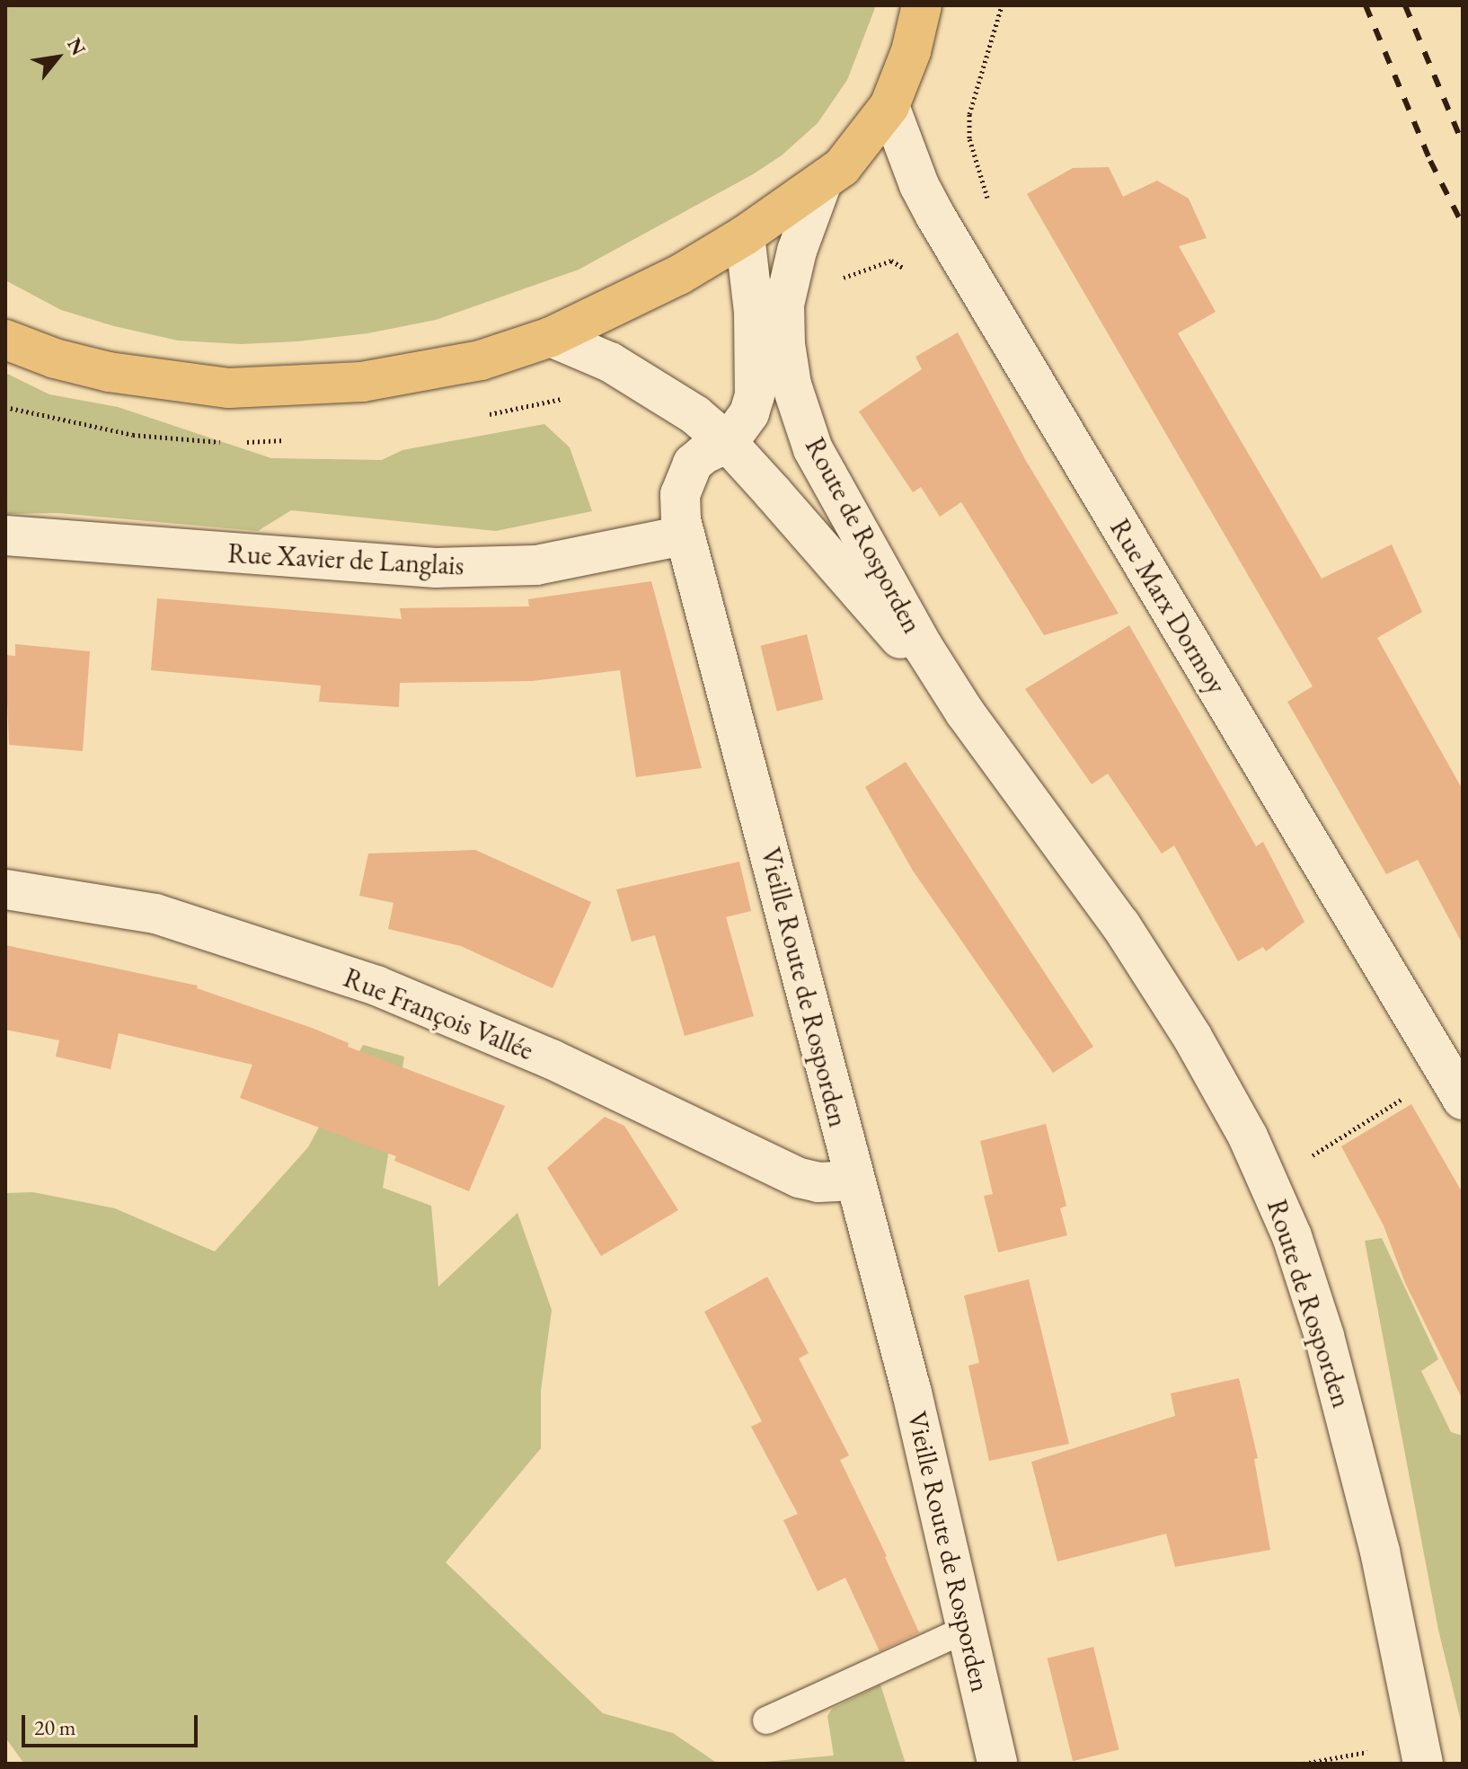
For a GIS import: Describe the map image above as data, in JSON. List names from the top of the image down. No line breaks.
{"streets":{"street":["Route de Rosporden","Rue Xavier de Langlais","Rue Marx Dormoy","Vieille Route de Rosporden","Rue François Vallée"]},"crossings":[["Route de Rosporden","Vieille Route de Rosporden"],["Rue Xavier de Langlais","Vieille Route de Rosporden"],["Vieille Route de Rosporden","Rue François Vallée"]],"scale_bar":"20 m","north":"top right"}
